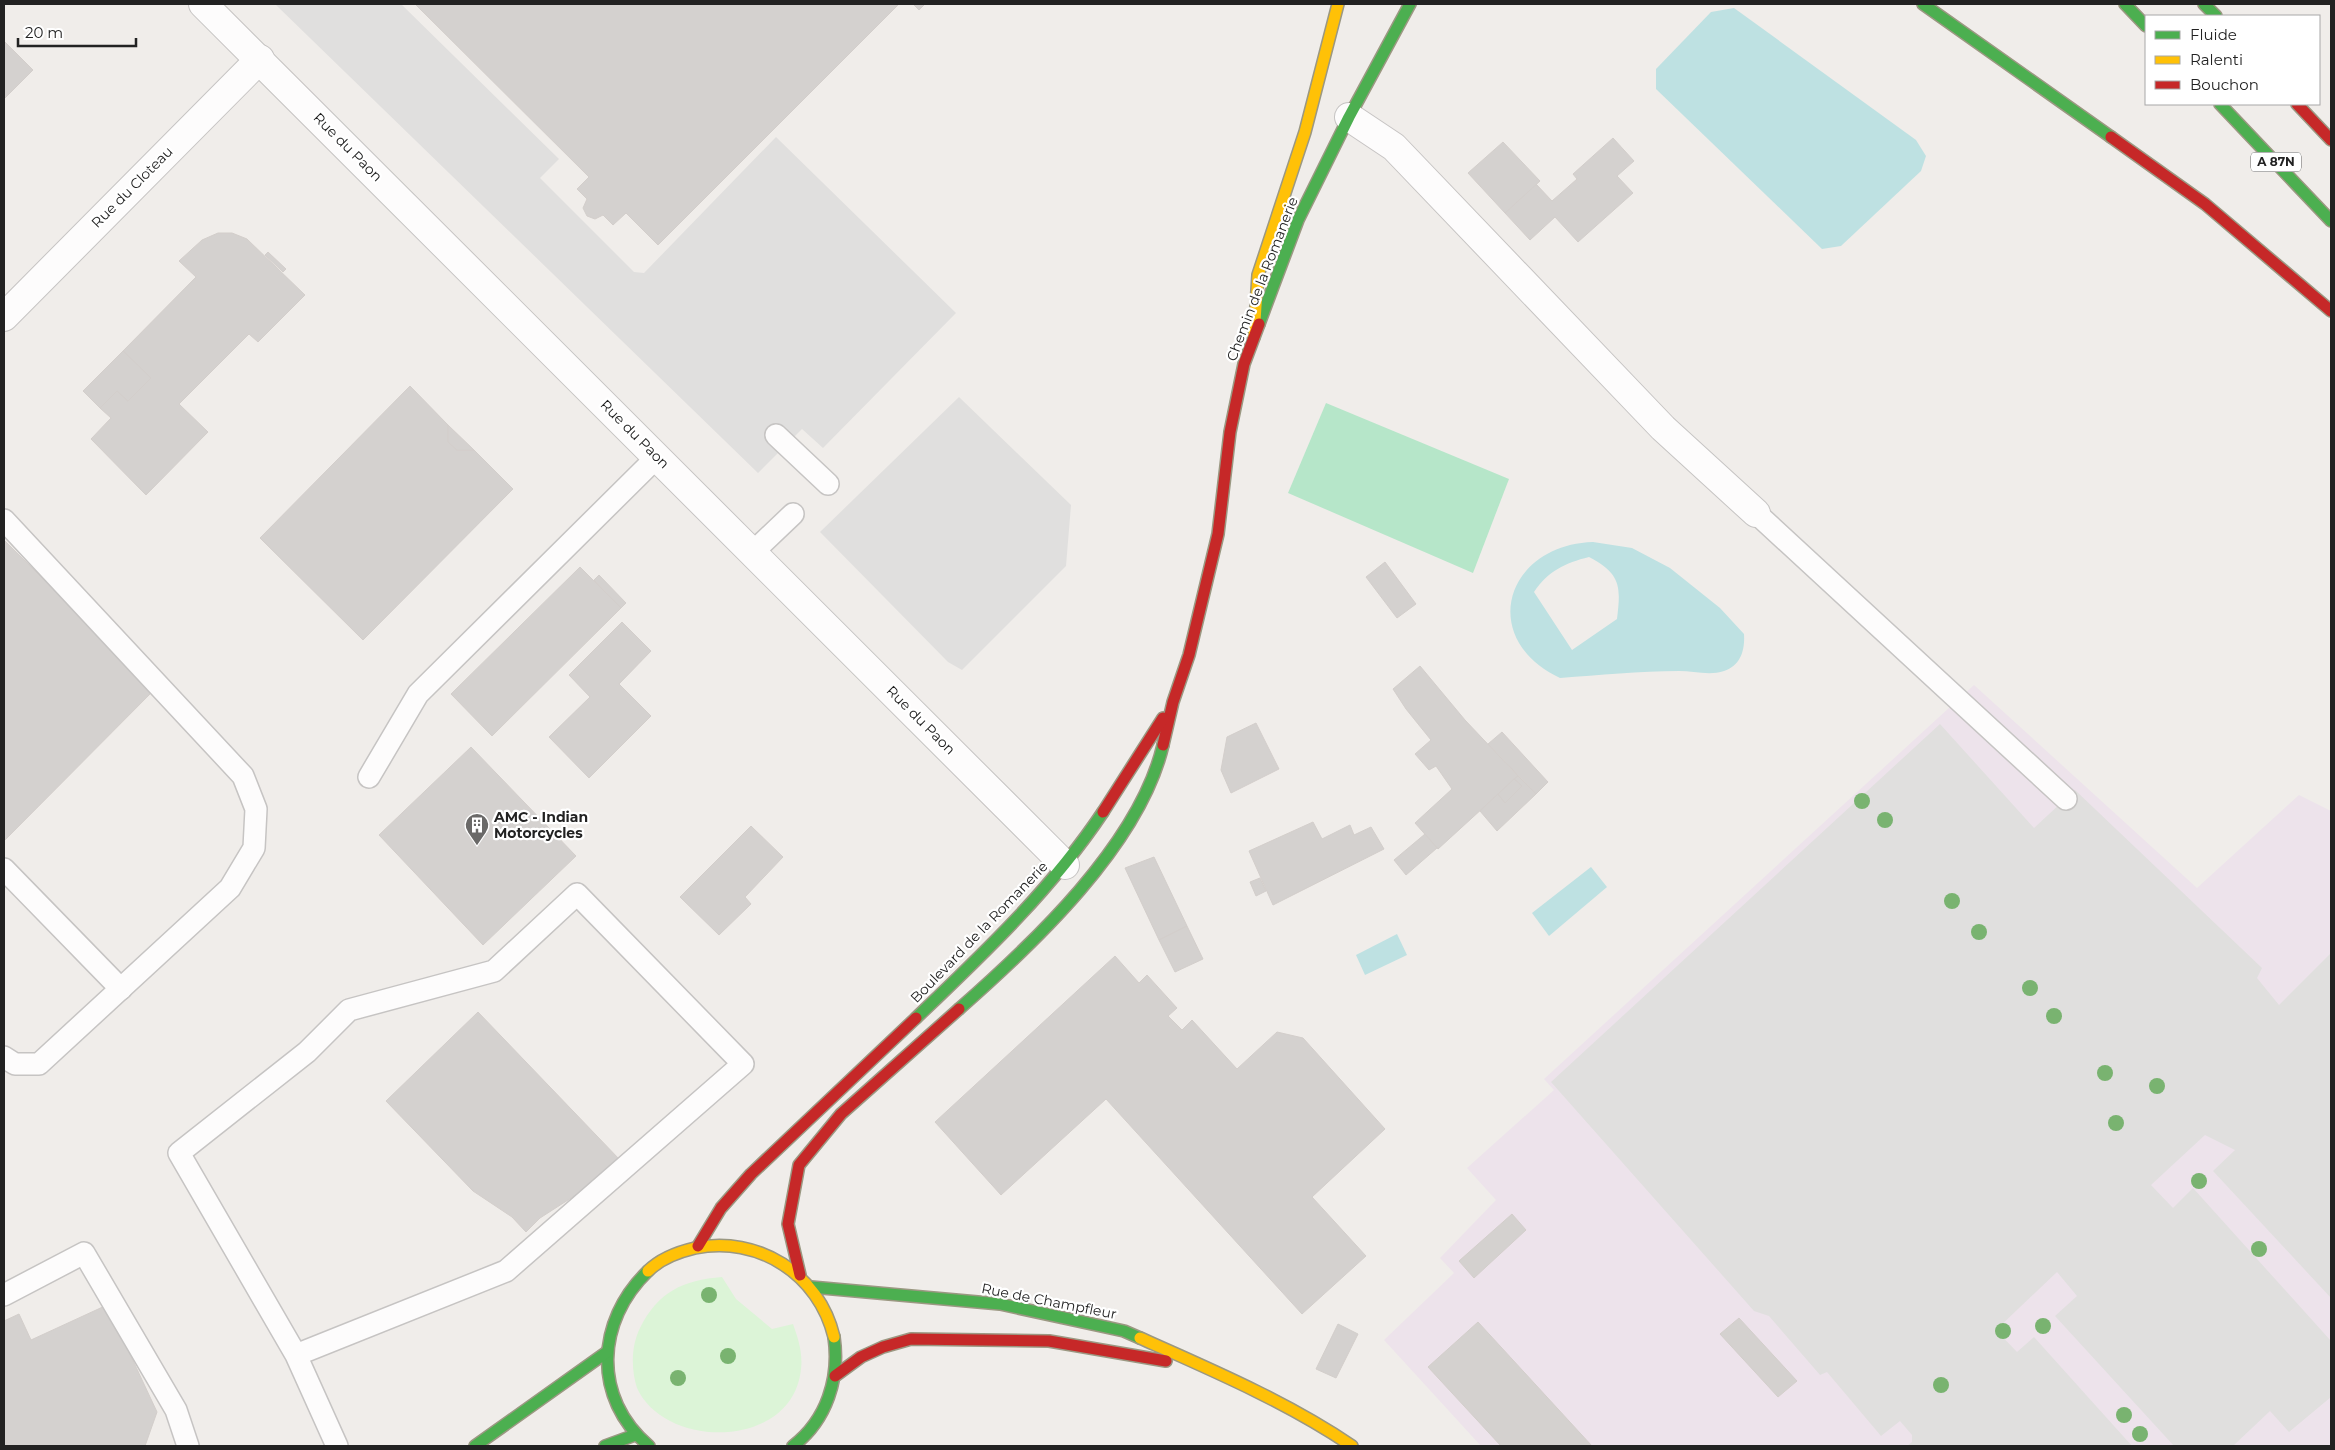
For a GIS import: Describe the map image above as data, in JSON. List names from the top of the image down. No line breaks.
{"streets":{"main road":["A 87N","Chemin de la Romanerie","Boulevard de la Romanerie","Rue de Champfleur"],"street":["Rue du Paon","Rue du Cloteau"]},"crossings":[["Rue du Paon","Rue du Cloteau"],["Rue du Paon","Boulevard de la Romanerie"],["Chemin de la Romanerie","Boulevard de la Romanerie"]],"places":{"building":["AMC - Indian Motorcycles"]},"legend":["Fluide","Ralenti","Bouchon"],"scale_bar":"20 m"}
